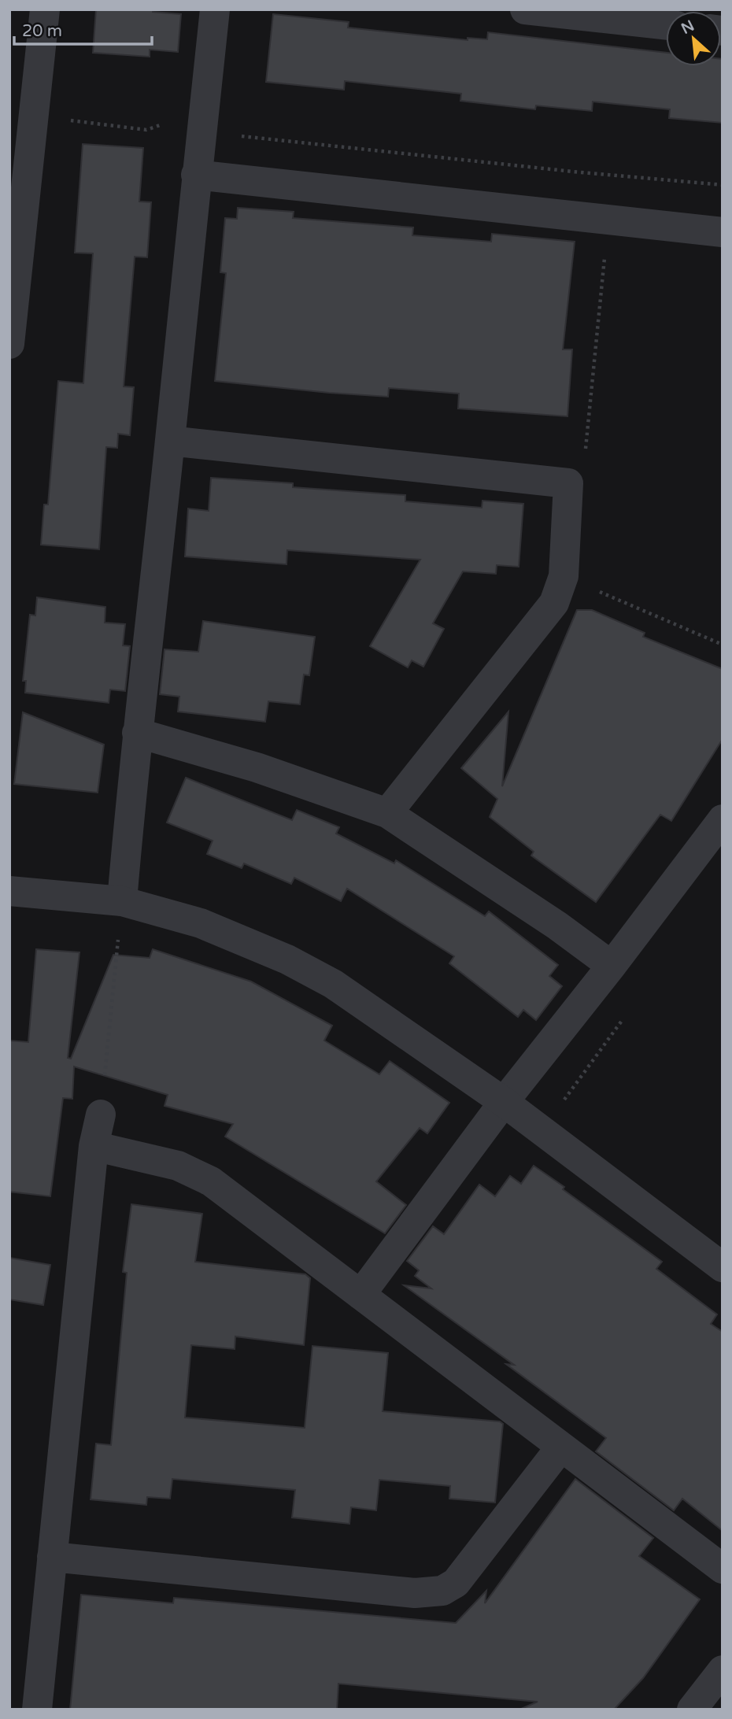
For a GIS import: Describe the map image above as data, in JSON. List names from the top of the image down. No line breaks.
{"scale_bar":"20 m","north":"top left"}
